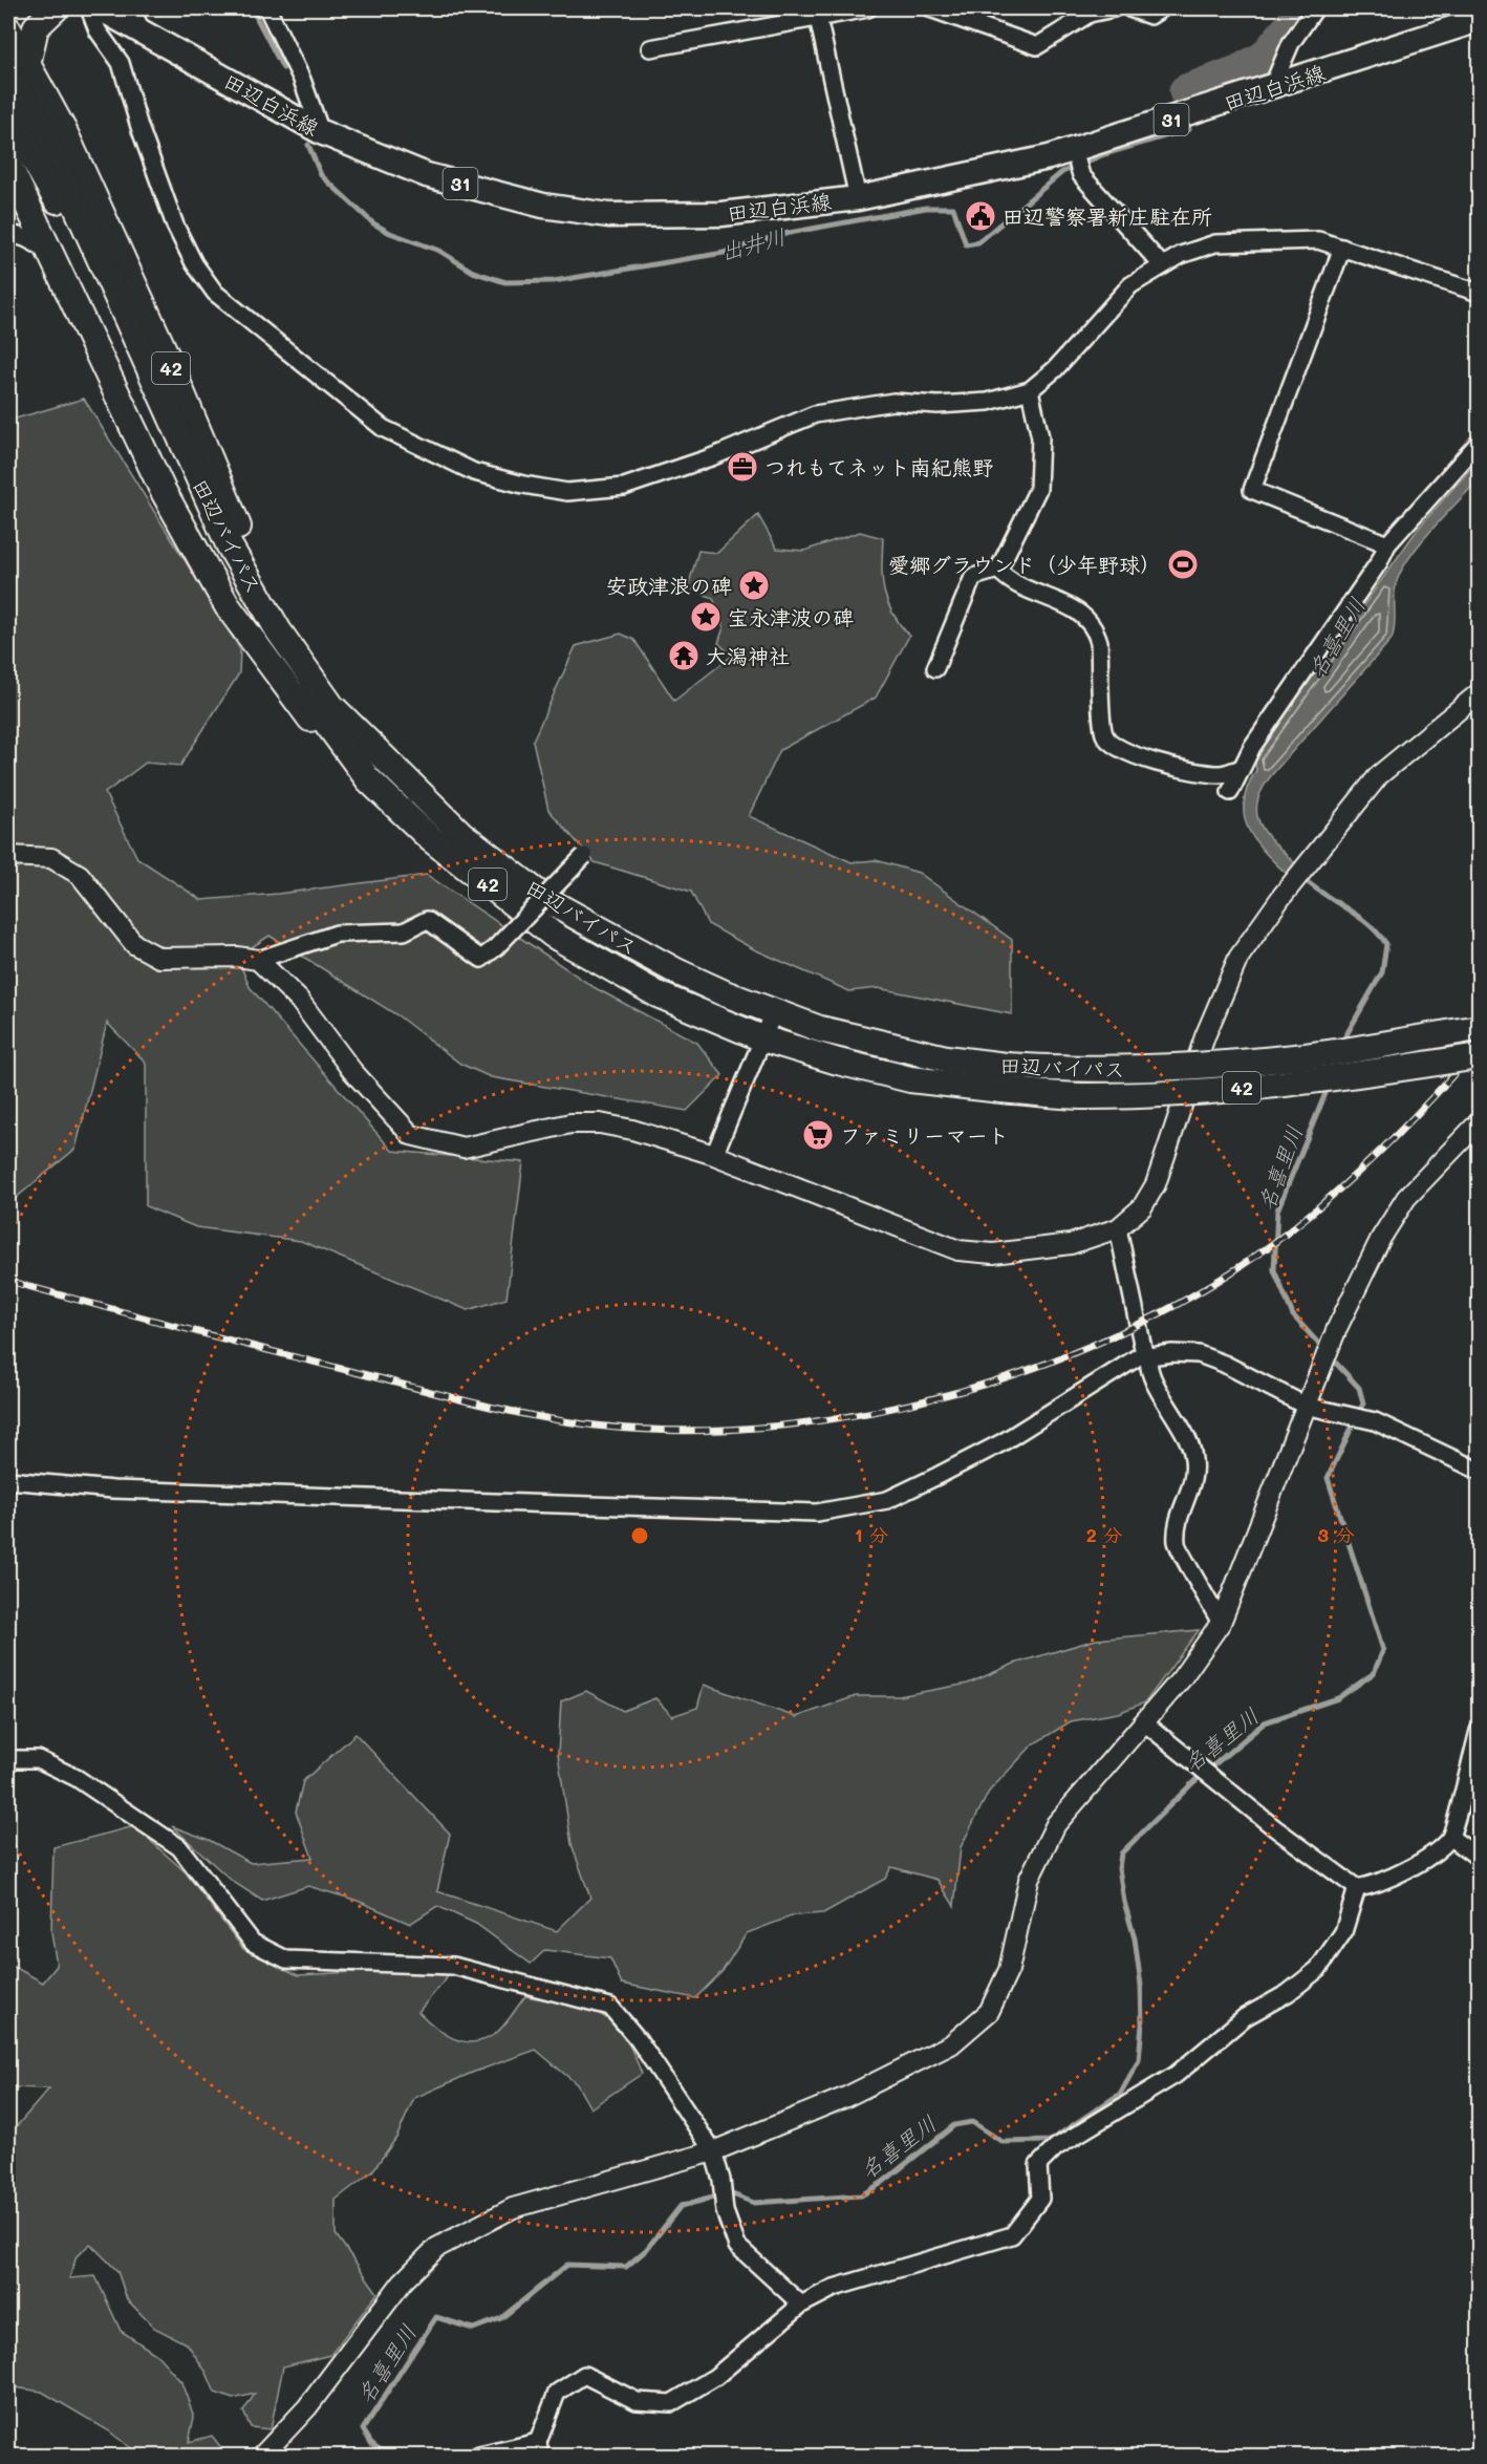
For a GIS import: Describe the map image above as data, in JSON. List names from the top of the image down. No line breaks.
{"streets":{"highway":["42","田辺バイパス"],"main road":["田辺白浜線","31"]},"crossings":[["42","田辺バイパス"]],"water":["出井川","名喜里川"],"places":{"public building":["田辺警察署新庄駐在所"],"office":["つれもてネット南紀熊野"],"sports":["愛郷グラウンド（少年野球）"],"place":["安政津浪の碑","宝永津波の碑"],"temple":["大潟神社"],"supermarket":["ファミリーマート"]},"rings":["1 分","2 分","3 分"]}
